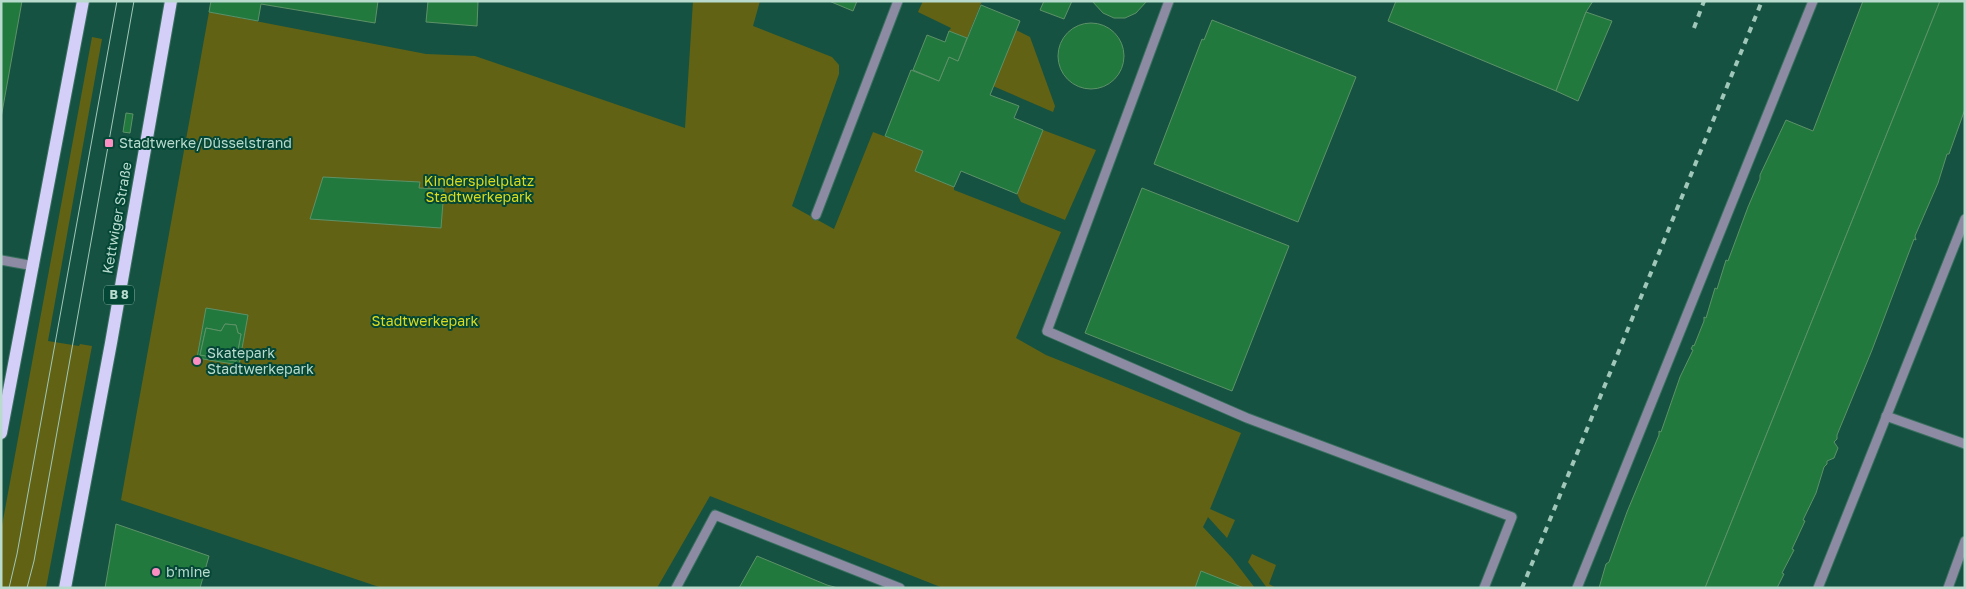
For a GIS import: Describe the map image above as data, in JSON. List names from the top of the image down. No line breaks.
{"streets":{"main road":["Kettwiger Straße","B 8"]},"parks":["Kinderspielplatz Stadtwerkepark","Stadtwerkepark"],"places":{"transit":["Stadtwerke/Düsselstrand"],"other":["Skatepark Stadtwerkepark","b'mine"]}}
